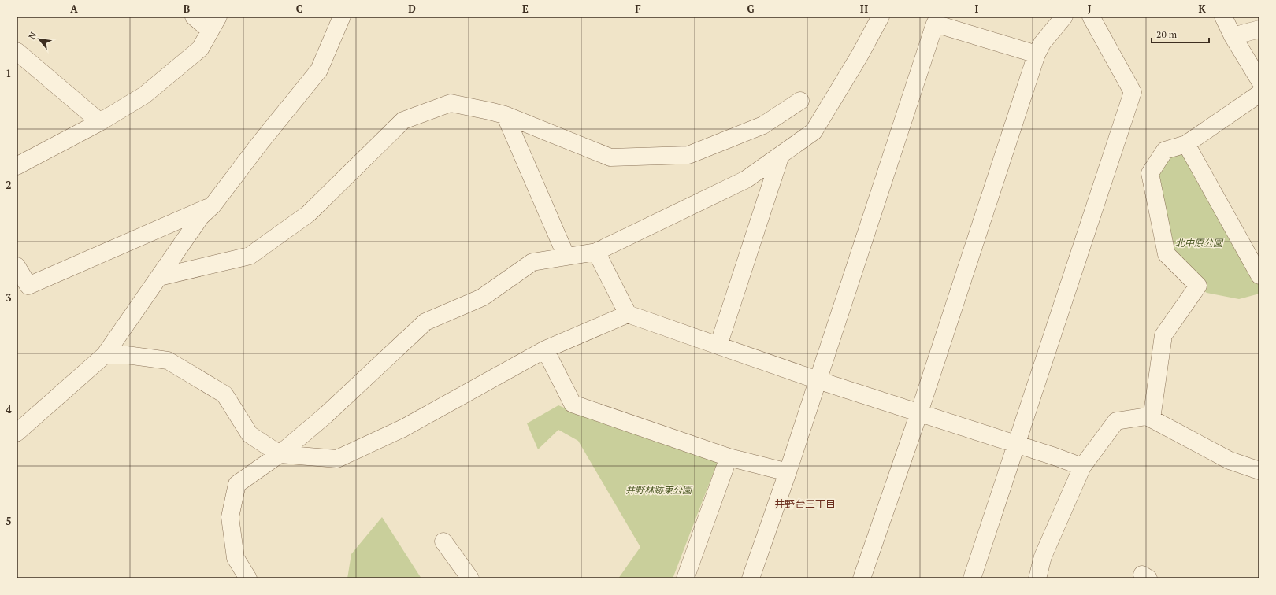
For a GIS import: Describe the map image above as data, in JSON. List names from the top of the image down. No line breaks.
{"districts":["井野台三丁目"],"parks":["北中原公園","井野林跡東公園"],"scale_bar":"20 m","north":"top left","grid":{"columns":["A","B","C","D","E","F","G","H","I","J","K"],"rows":["1","2","3","4","5"]}}
